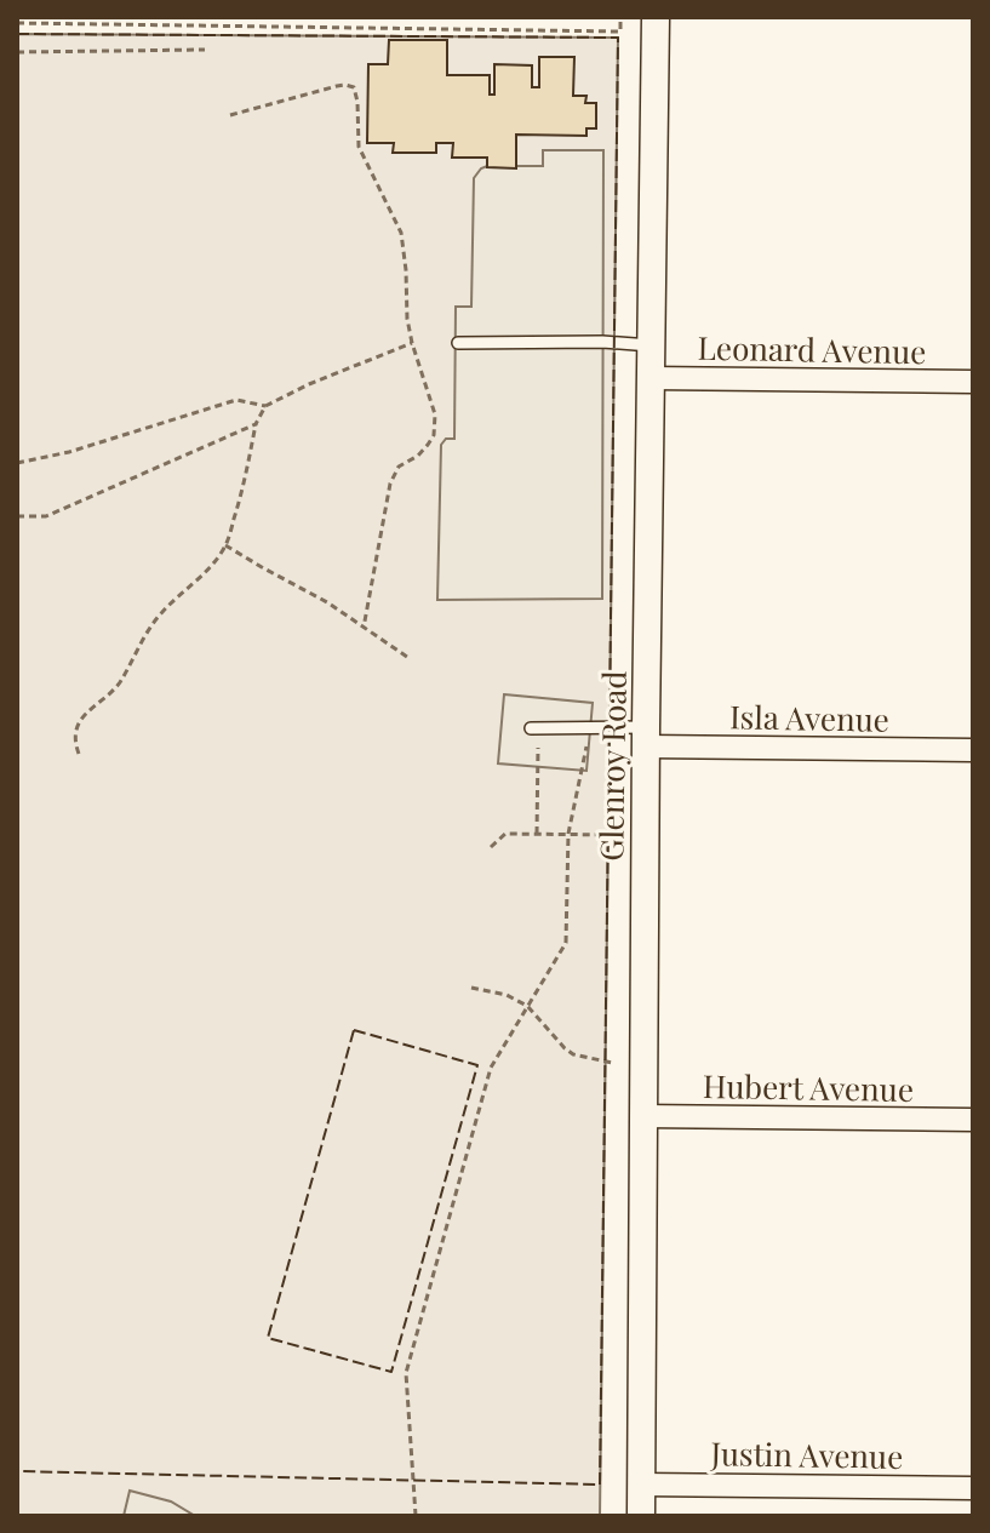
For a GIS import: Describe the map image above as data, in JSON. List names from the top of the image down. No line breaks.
{"streets":{"street":["Leonard Avenue","Isla Avenue","Glenroy Road","Hubert Avenue","Justin Avenue"]},"crossings":[["Leonard Avenue","Glenroy Road"],["Isla Avenue","Glenroy Road"],["Glenroy Road","Hubert Avenue"],["Glenroy Road","Justin Avenue"]]}
